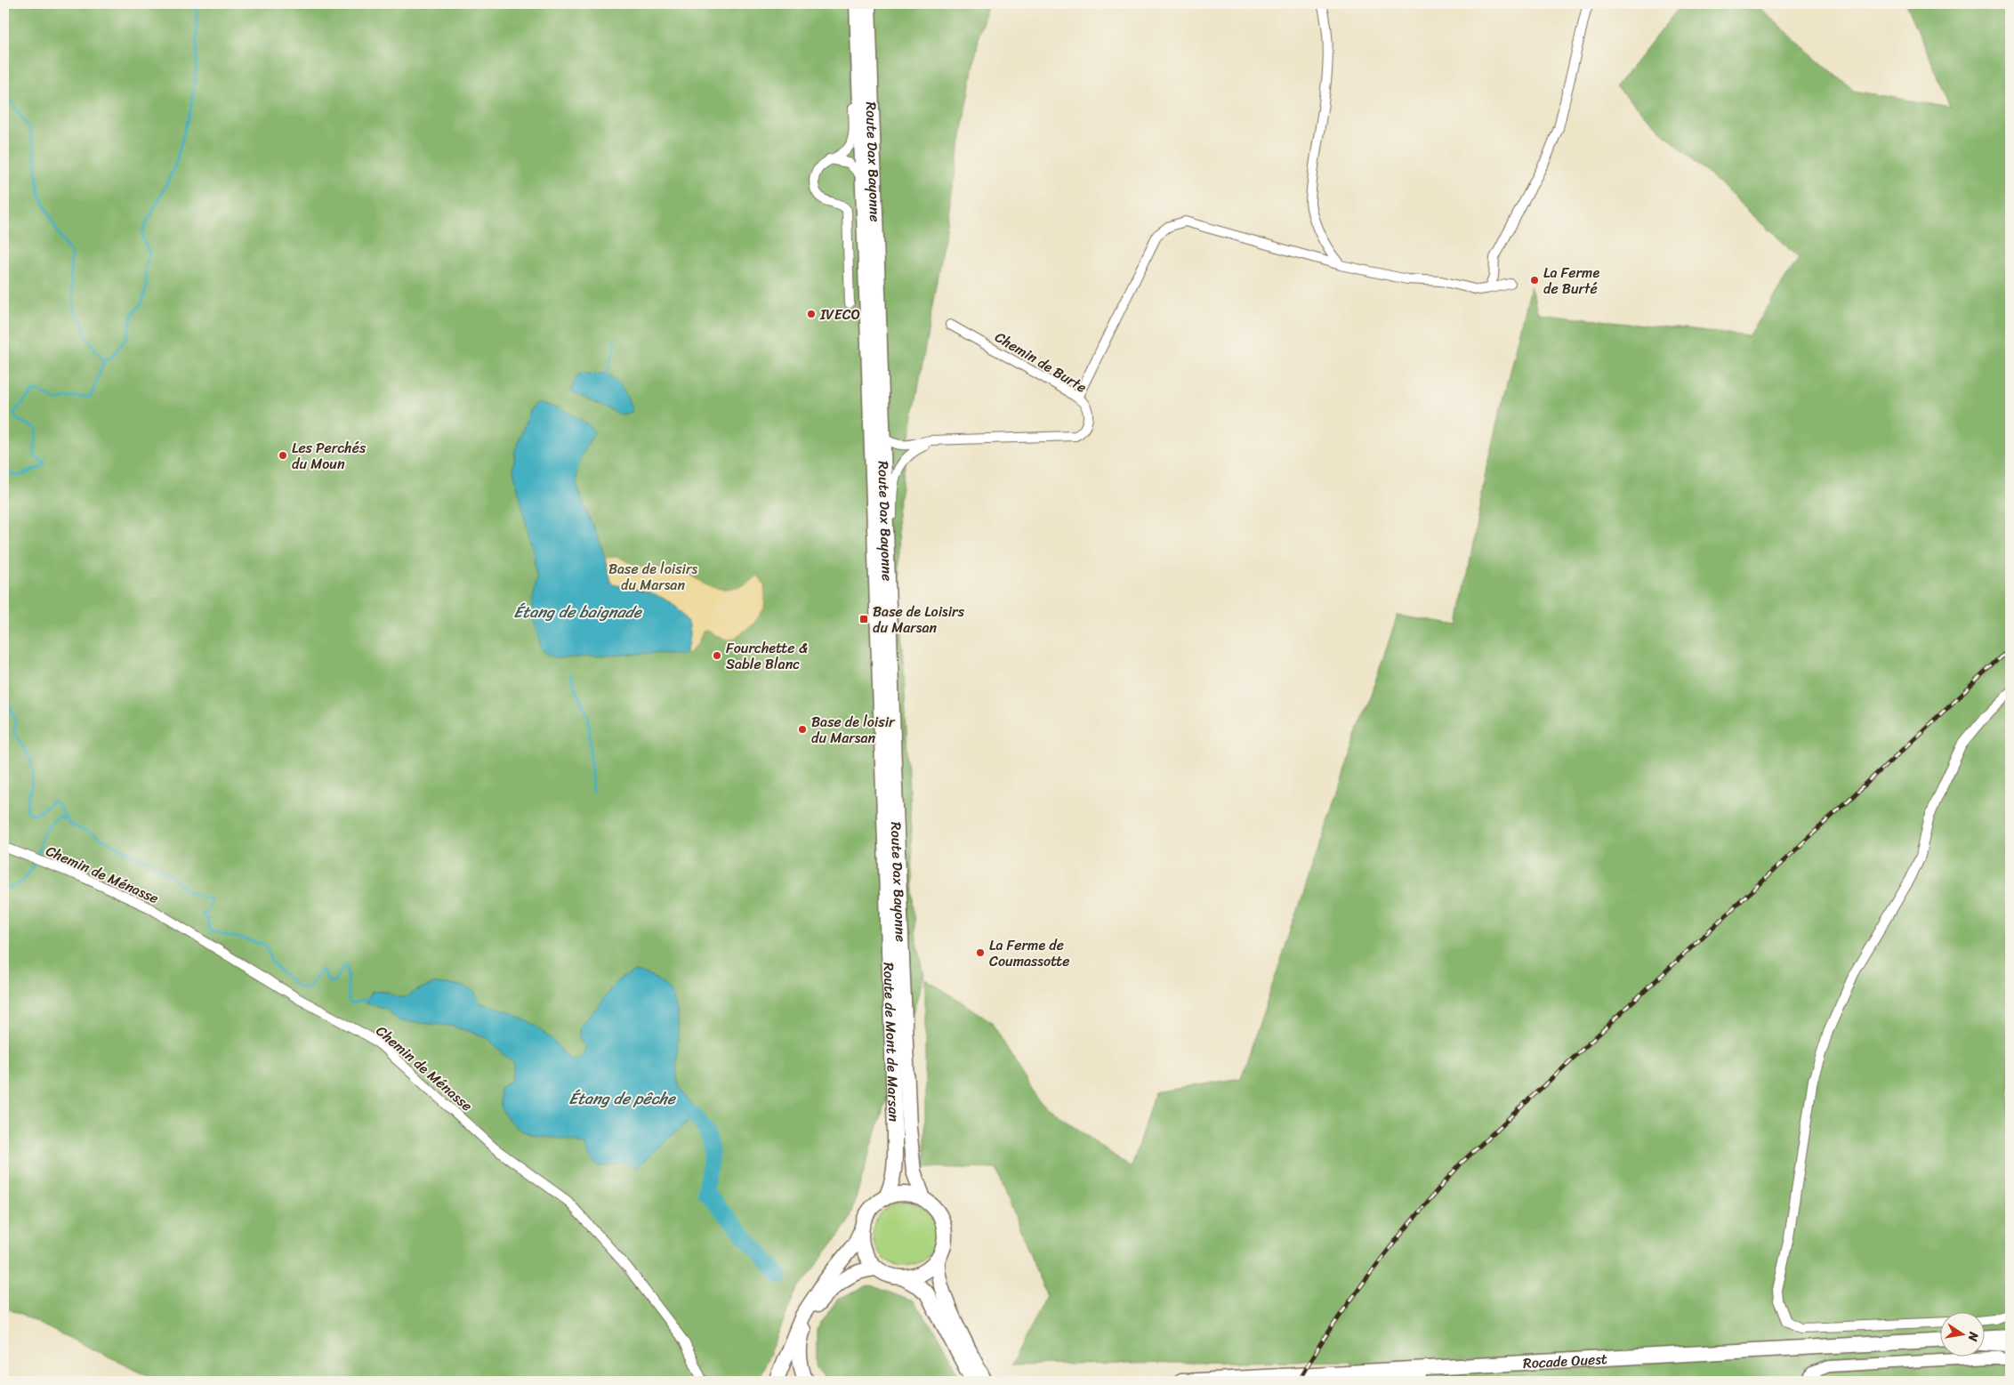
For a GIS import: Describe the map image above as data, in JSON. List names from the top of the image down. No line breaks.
{"streets":{"main road":["Route Dax Bayonne","Route de Mont de Marsan","Rocade Ouest"],"street":["Chemin de Burte","Chemin de Ménasse"]},"crossings":[["Route Dax Bayonne","Chemin de Burte"],["Route Dax Bayonne","Route de Mont de Marsan"]],"water":["Étang de baignade","Étang de pêche"],"parks":["Base de loisirs du Marsan"],"places":{"other":["La Ferme de Burté","IVECO","Les Perchés du Moun","Fourchette & Sable Blanc","Base de loisir du Marsan","La Ferme de Coumassotte"],"transit":["Base de Loisirs du Marsan"]},"north":"right"}
